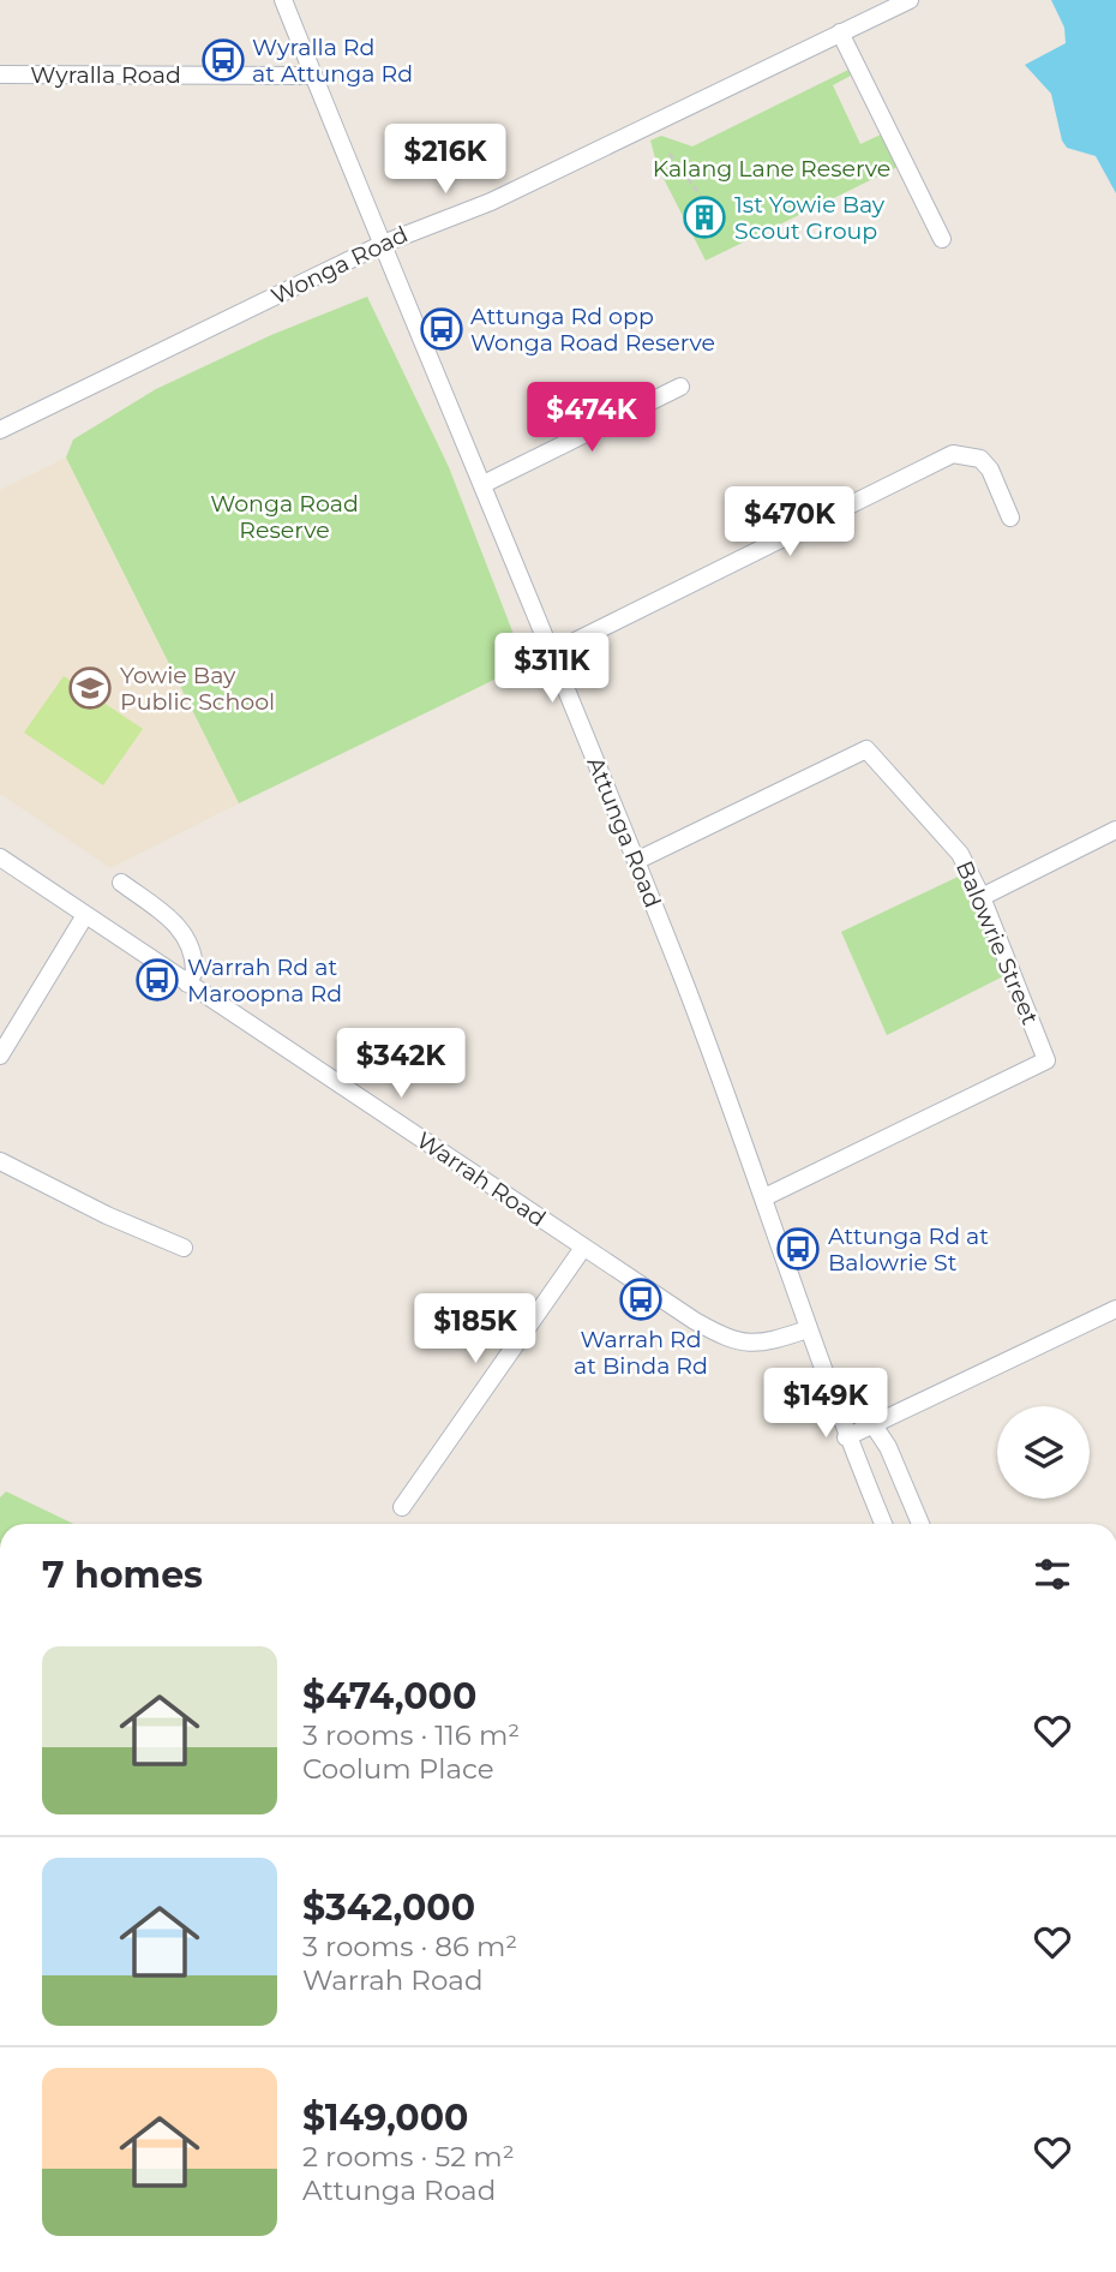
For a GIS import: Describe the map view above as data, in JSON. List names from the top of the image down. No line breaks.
{"streets":{"street":["Wyralla Road","Wonga Road","Attunga Road","Balowrie Street","Warrah Road"]},"crossings":[["Wyralla Road","Attunga Road"],["Wonga Road","Attunga Road"],["Attunga Road","Balowrie Street"],["Attunga Road","Warrah Road"]],"parks":["Kalang Lane Reserve","Wonga Road Reserve"],"places":{"bus stop":["Wyralla Rd at Attunga Rd","Attunga Rd opp Wonga Road Reserve","Warrah Rd at Maroopna Rd","Attunga Rd at Balowrie St","Warrah Rd at Binda Rd"],"building":["1st Yowie Bay Scout Group"],"school or university":["Yowie Bay Public School"]},"page":{"price":["$216K","$474K","$470K","$311K","$342K","$185K","$149K"],"heading":"7 homes","list":[{"name":"$474,000","note":"3 rooms · 116 m² · Coolum Place"},{"name":"$342,000","note":"3 rooms · 86 m² · Warrah Road"},{"name":"$149,000","note":"2 rooms · 52 m² · Attunga Road"}]}}
